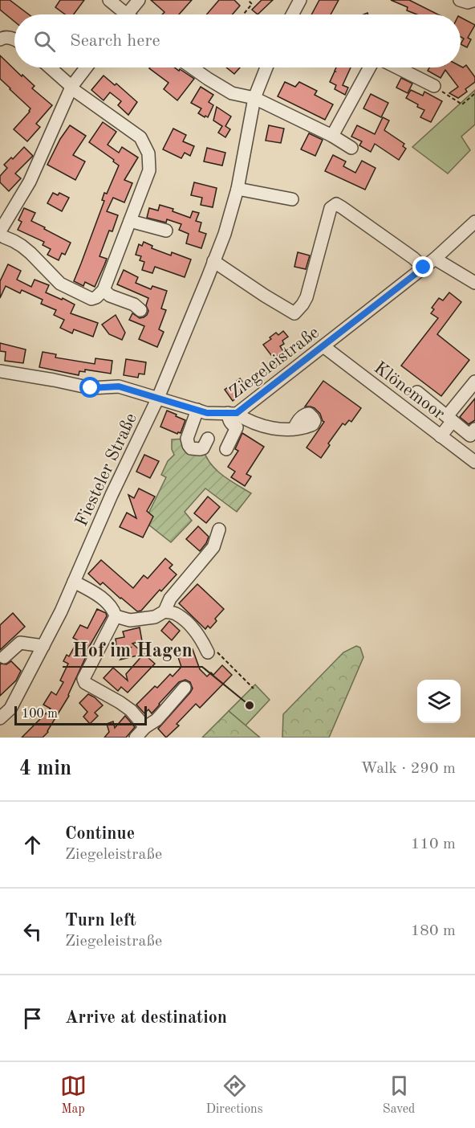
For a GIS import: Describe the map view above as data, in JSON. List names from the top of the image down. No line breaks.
{"streets":{"street":["Ziegeleistraße","Klönemoor","Fiesteler Straße"]},"crossings":[["Ziegeleistraße","Klönemoor"],["Ziegeleistraße","Fiesteler Straße"]],"places":["Hof im Hagen"],"scale_bar":"100 m","page":{"search":"Search here","scale":"100 m","heading":["4 min","Walk · 290 m"],"list":[["Continue","Ziegeleistraße","110 m"],["Turn left","Ziegeleistraße","180 m"],"Arrive at destination"],"nav":["Map","Directions","Saved"]}}
